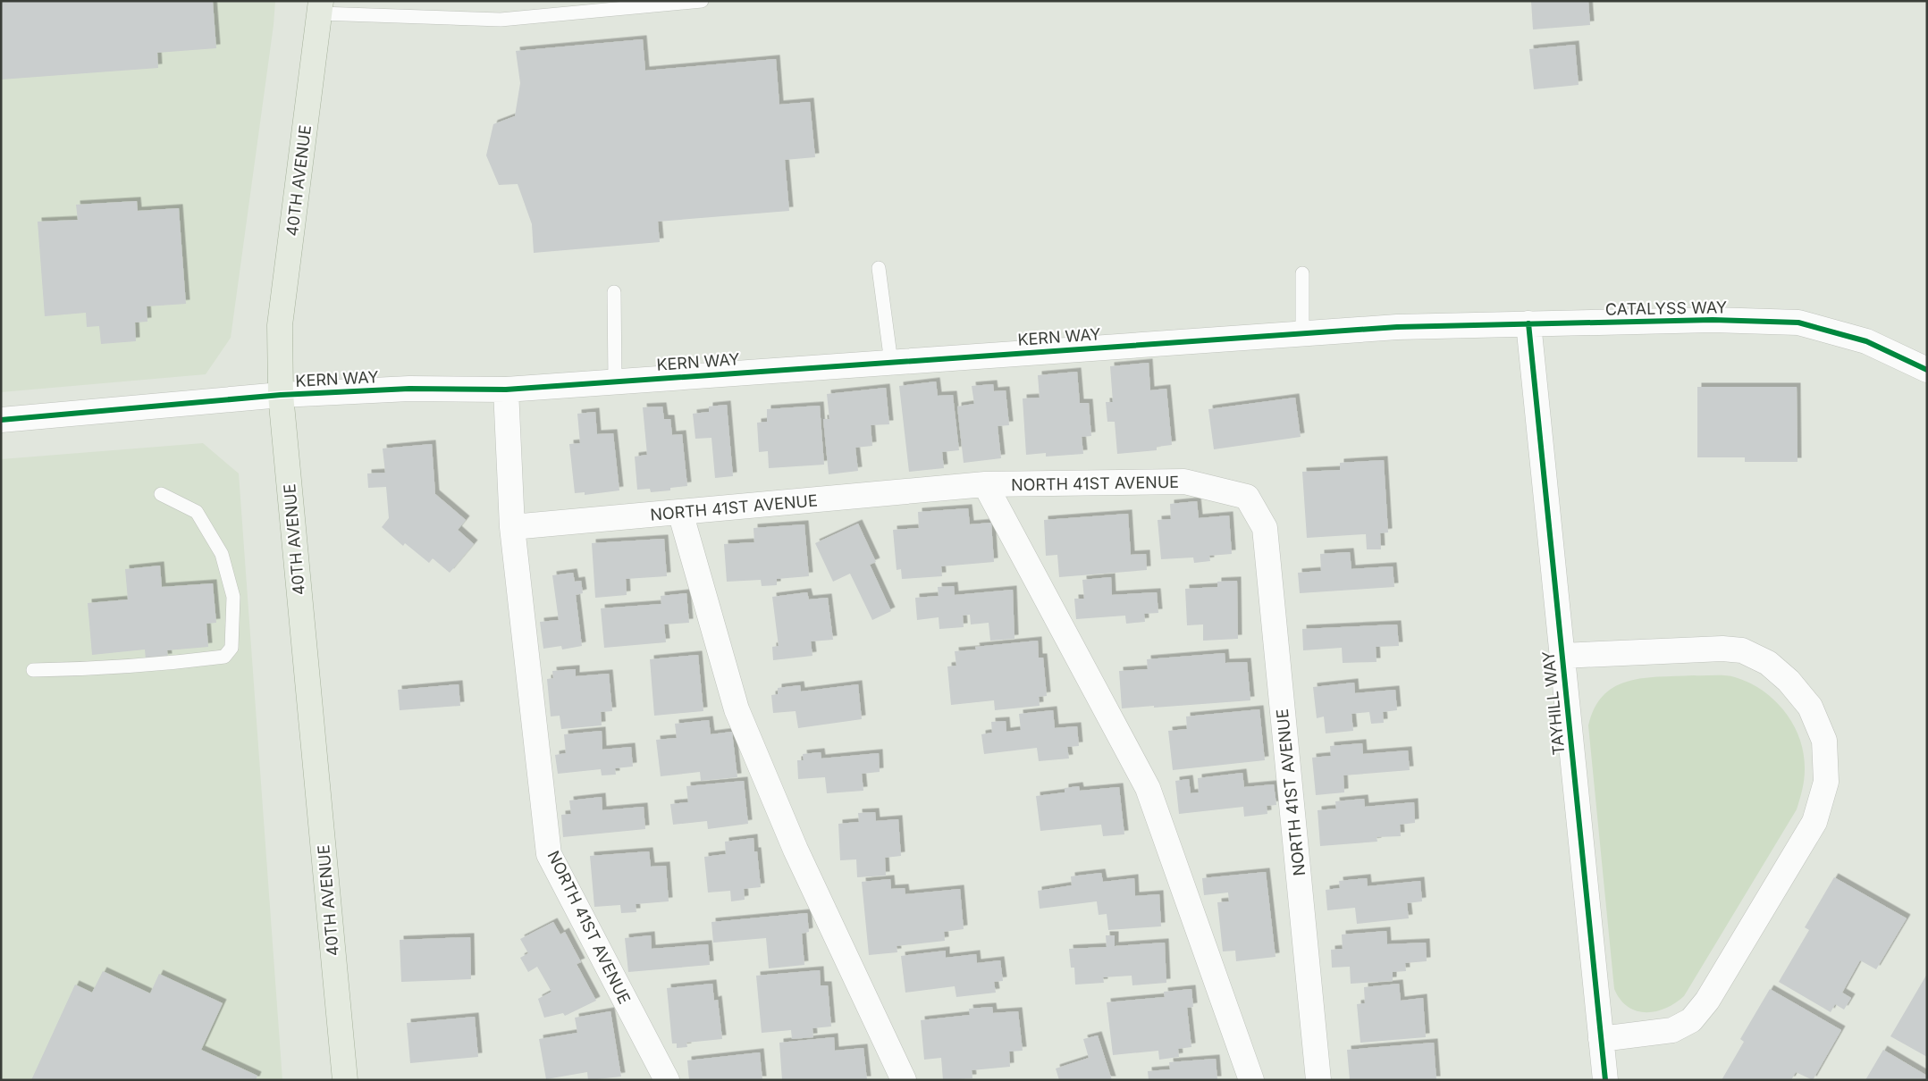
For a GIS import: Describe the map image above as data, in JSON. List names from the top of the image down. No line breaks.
{"streets":{"main road":["40TH AVENUE"],"street":["CATALYSS WAY","KERN WAY","NORTH 41ST AVENUE","TAYHILL WAY"]},"crossings":[["40TH AVENUE","KERN WAY"],["CATALYSS WAY","KERN WAY"],["CATALYSS WAY","TAYHILL WAY"],["KERN WAY","NORTH 41ST AVENUE"]]}
